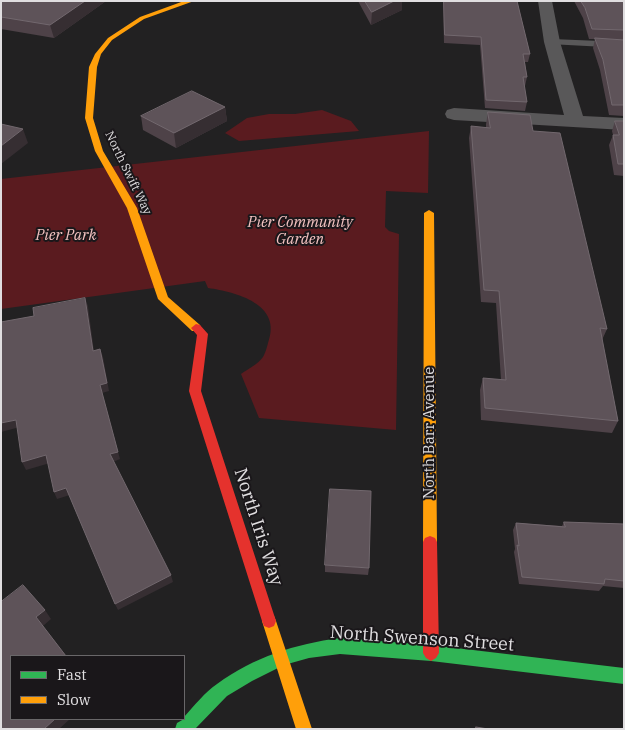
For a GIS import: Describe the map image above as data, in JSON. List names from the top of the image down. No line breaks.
{"streets":{"street":["North Swift Way","North Barr Avenue","North Iris Way","North Swenson Street"]},"crossings":[["North Swift Way","North Iris Way"],["North Barr Avenue","North Swenson Street"],["North Iris Way","North Swenson Street"]],"parks":["Pier Community Garden","Pier Park"],"legend":["Fast","Slow"]}
